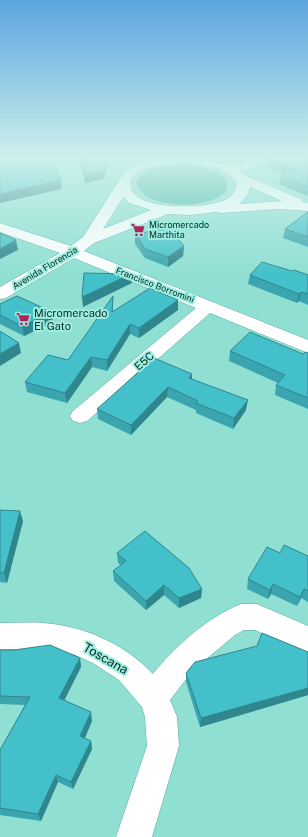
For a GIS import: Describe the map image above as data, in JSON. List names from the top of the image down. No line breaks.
{"streets":{"street":["Avenida Florencia","Francisco Borromini","E5C","Toscana"]},"crossings":[["Avenida Florencia","Francisco Borromini"],["Francisco Borromini","E5C"]],"places":{"supermarket":["Micromercado Marthita","Micromercado El Gato"]}}
